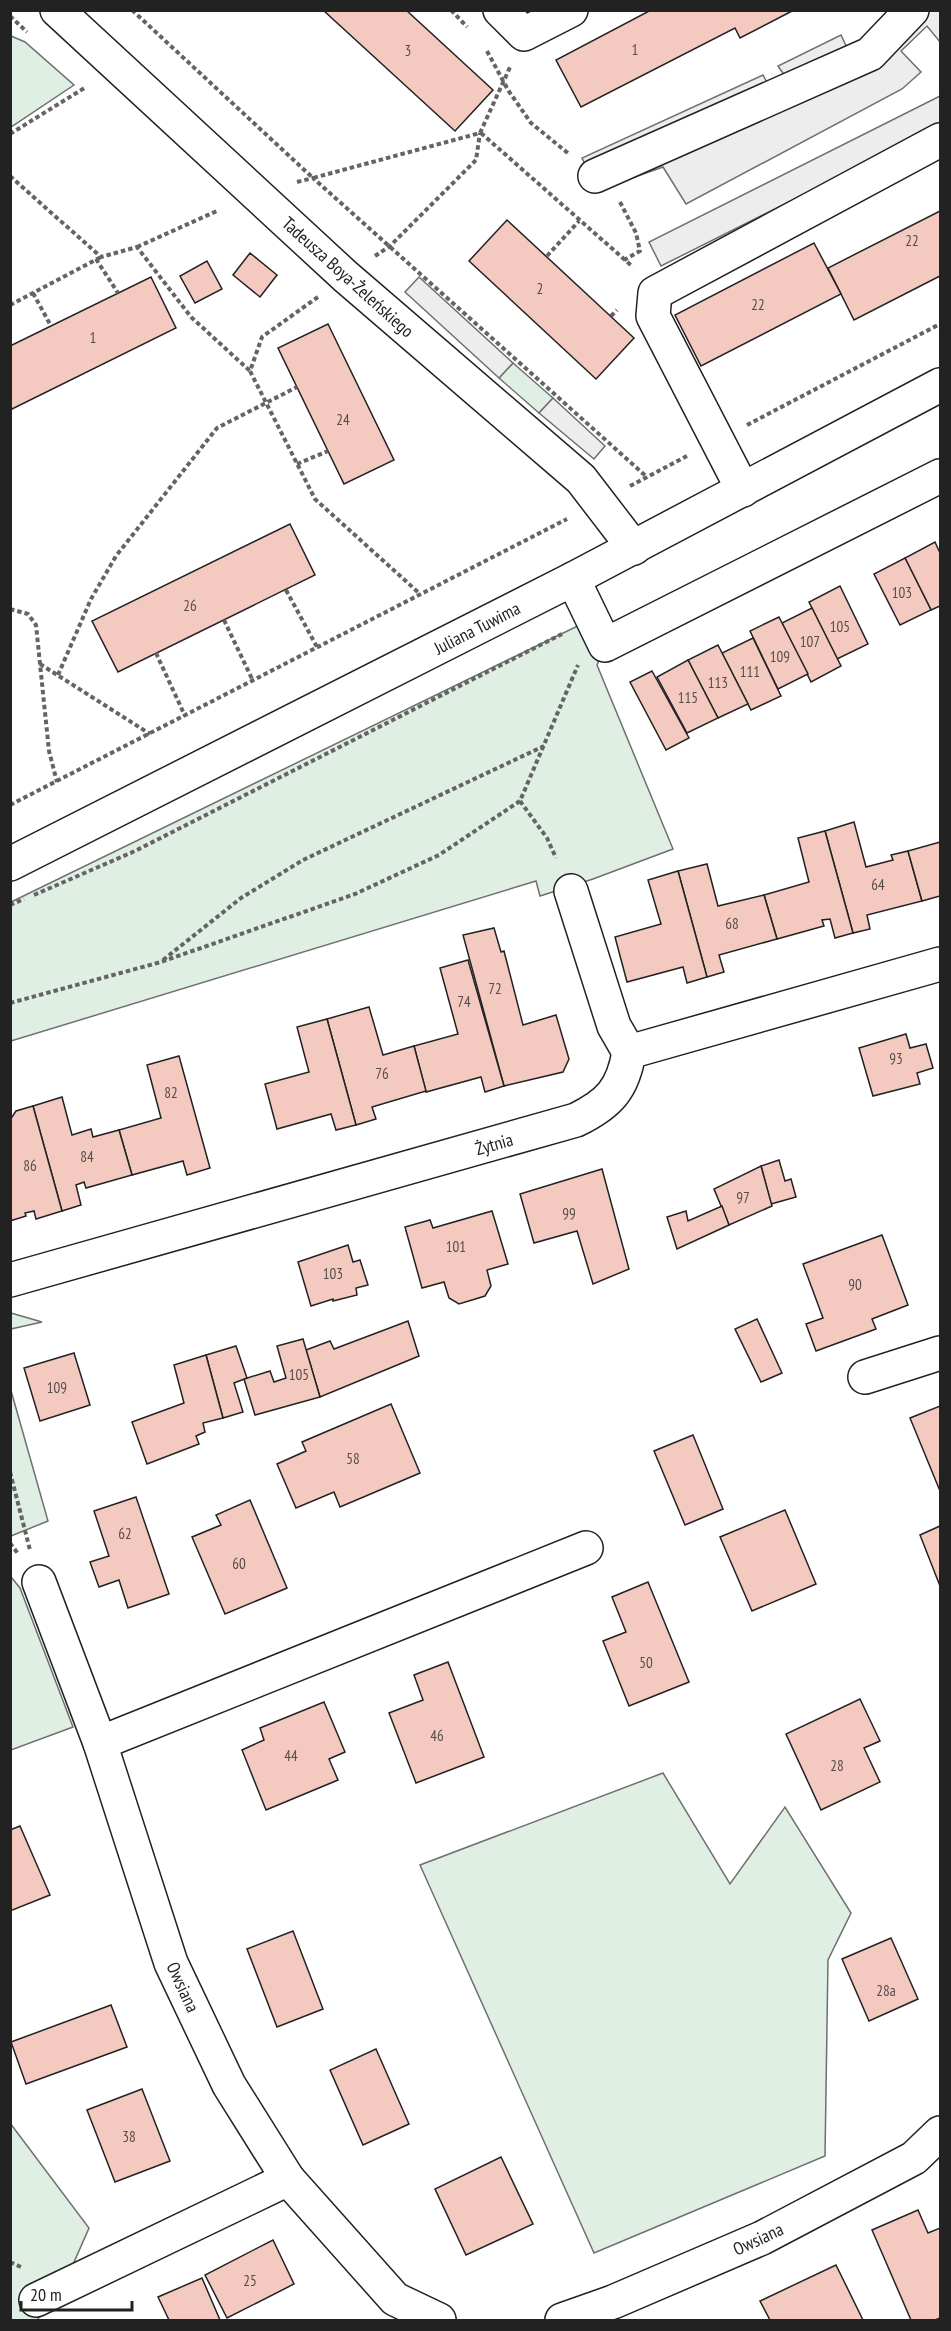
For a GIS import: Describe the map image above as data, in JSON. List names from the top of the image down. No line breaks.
{"streets":{"street":["Tadeusza Boya-Żeleńskiego","Juliana Tuwima","Żytnia","Owsiana"]},"crossings":[["Tadeusza Boya-Żeleńskiego","Juliana Tuwima"]],"house_numbers":["1","3","22","2","22","1","24","103","26","105","107","109","111","113","115","64","68","72","74","93","76","82","84","86","97","99","101","103","90","105","109","58","62","60","50","46","44","28","28a","38","25"],"scale_bar":"20 m"}
